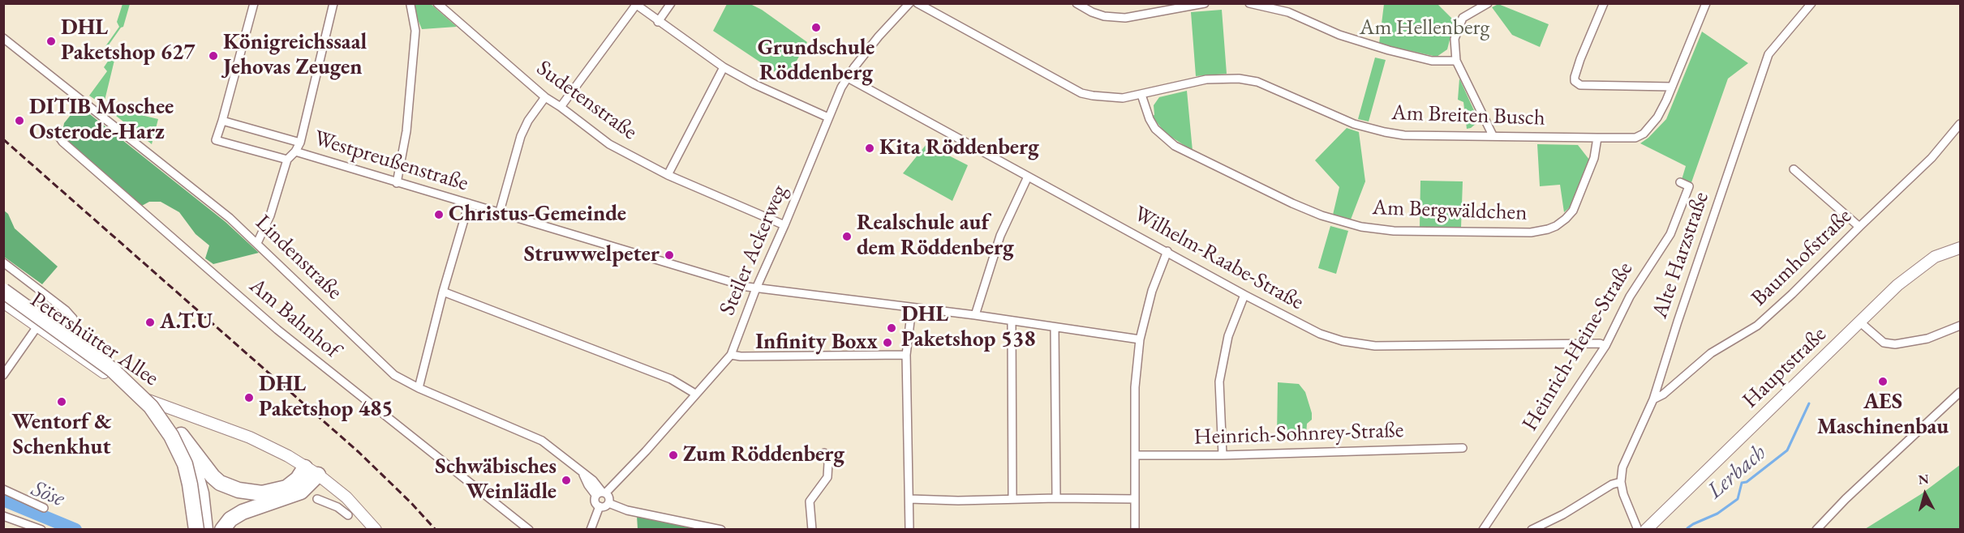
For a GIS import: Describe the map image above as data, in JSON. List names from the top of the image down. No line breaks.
{"streets":{"main road":["Petershütter Allee","Hauptstraße"],"street":["Sudetenstraße","Am Breiten Busch","Westpreußenstraße","Am Bergwäldchen","Steiler Ackerweg","Alte Harzstraße","Lindenstraße","Baumhofstraße","Wilhelm-Raabe-Straße","Am Bahnhof","Heinrich-Heine-Straße","Heinrich-Sohnrey-Straße"]},"crossings":[["Sudetenstraße","Steiler Ackerweg"],["Am Breiten Busch","Am Bergwäldchen"],["Westpreußenstraße","Steiler Ackerweg"],["Steiler Ackerweg","Lindenstraße"],["Steiler Ackerweg","Wilhelm-Raabe-Straße"],["Alte Harzstraße","Baumhofstraße"],["Wilhelm-Raabe-Straße","Heinrich-Heine-Straße"]],"water":["Lerbach","Söse"],"parks":["Am Hellenberg"],"places":["Grundschule Röddenberg","DHL Paketshop 627","Königreichssaal Jehovas Zeugen","DITIB Moschee Osterode-Harz","Kita Röddenberg","Christus-Gemeinde","Realschule auf dem Röddenberg","Struwwelpeter","A.T.U","DHL Paketshop 538","Infinity Boxx","AES Maschinenbau","DHL Paketshop 485","Wentorf & Schenkhut","Zum Röddenberg","Schwäbisches Weinlädle"],"north":"top"}
